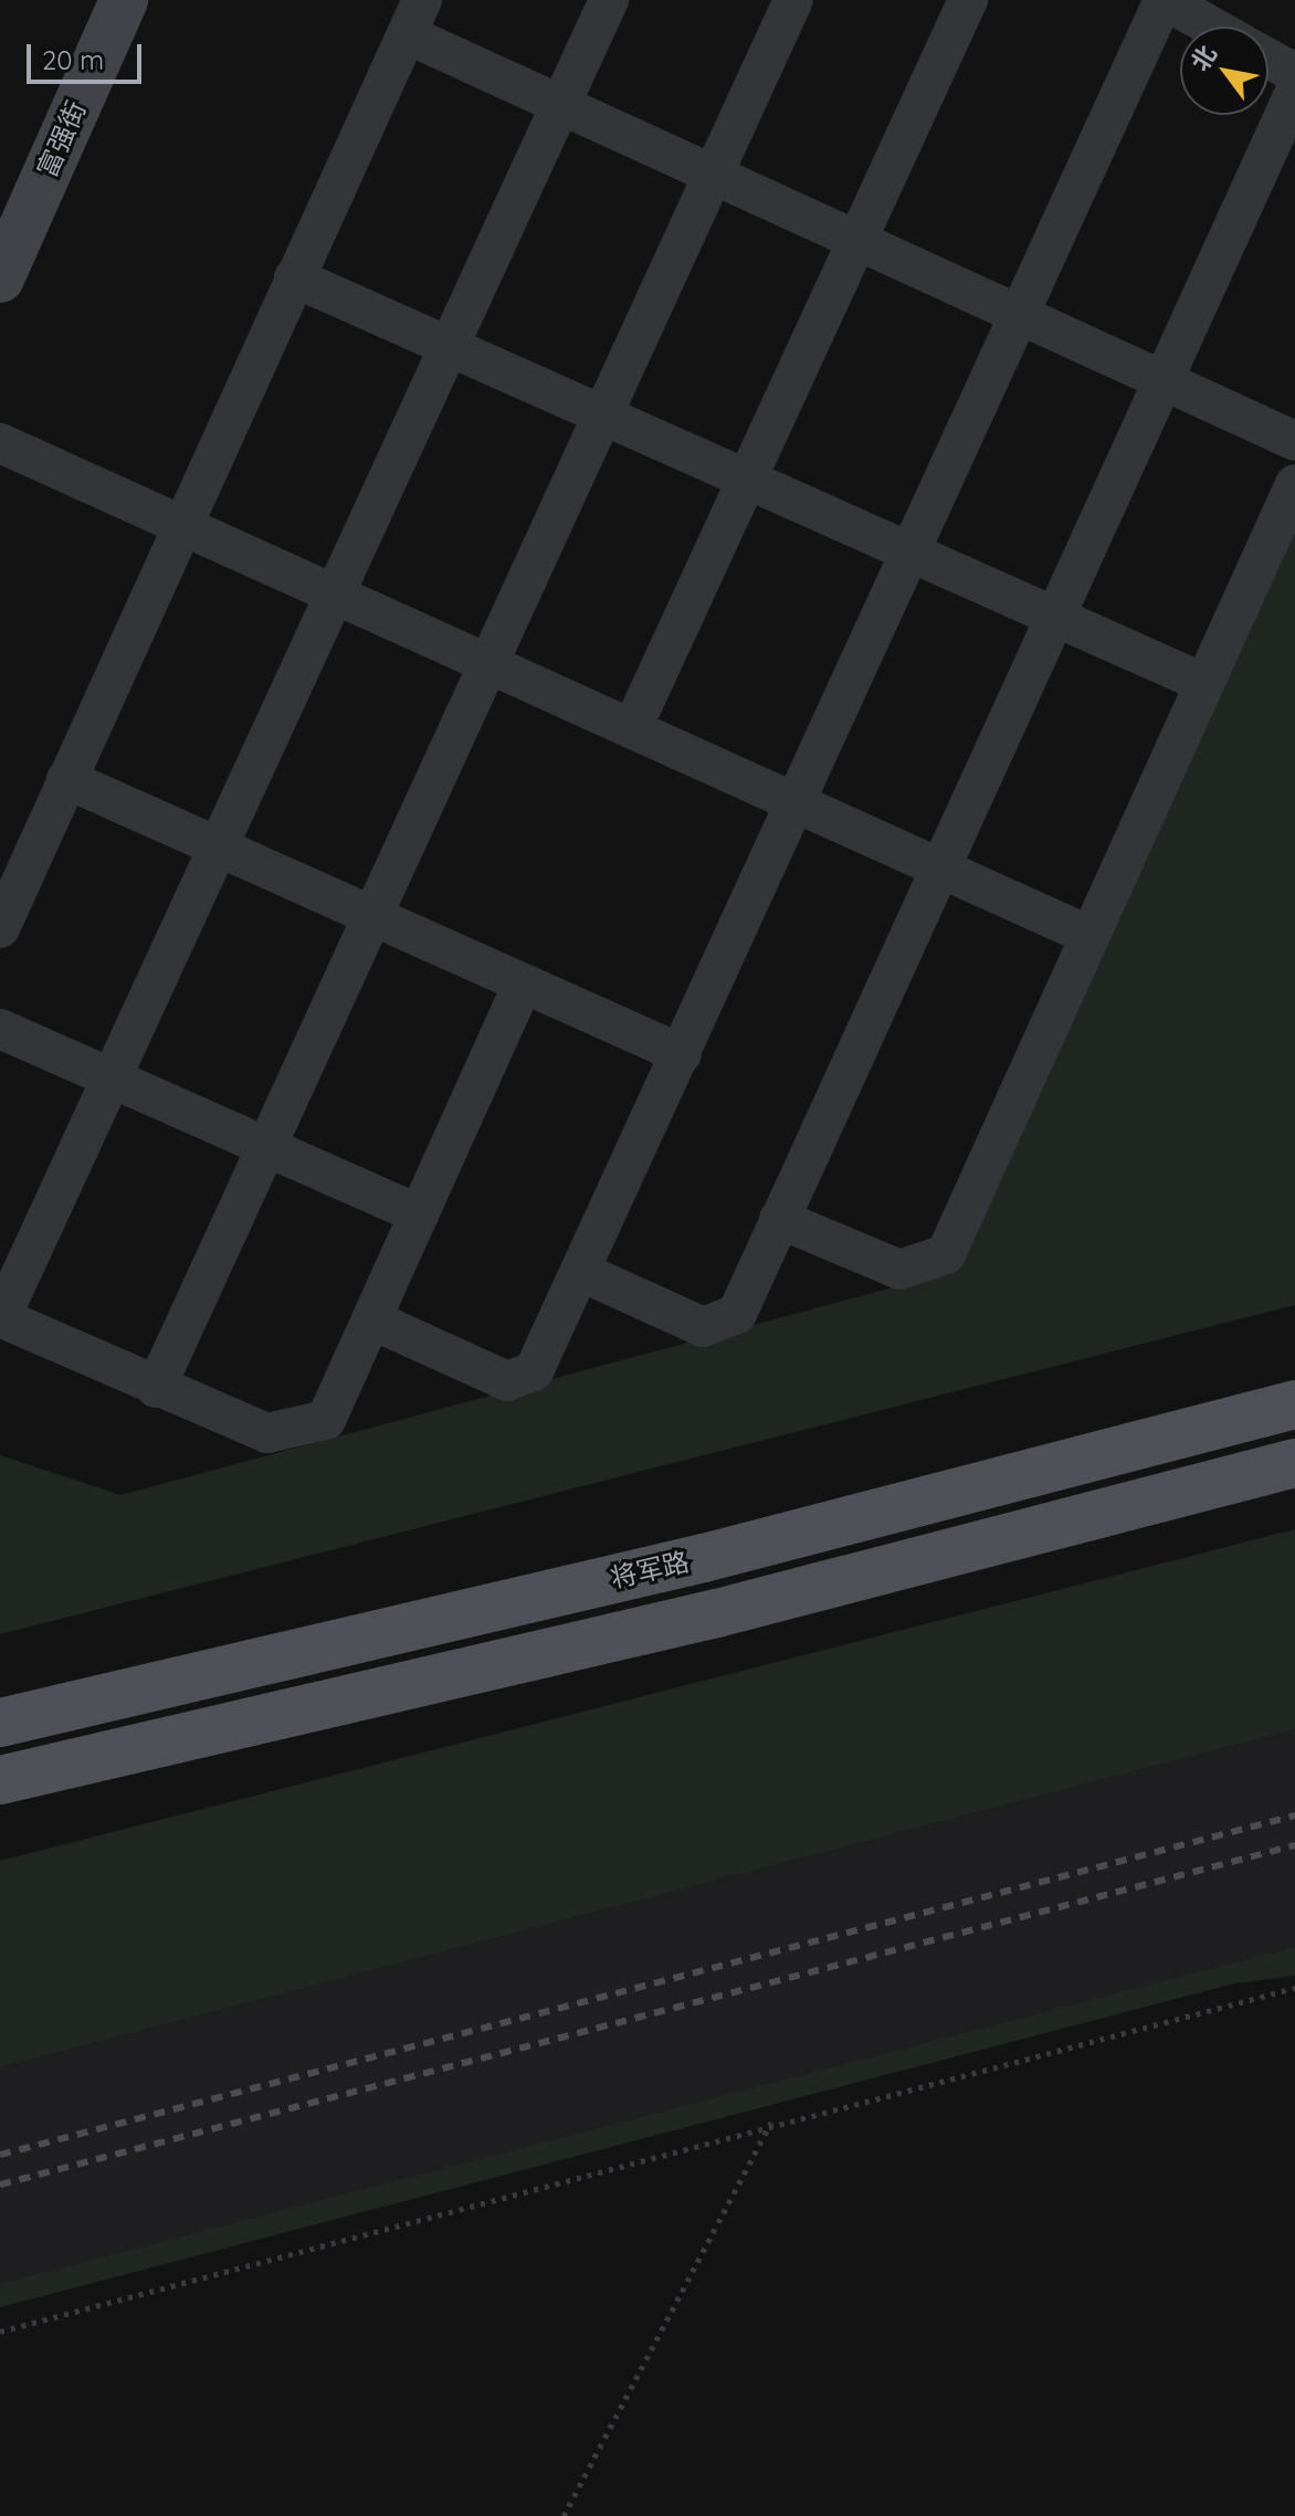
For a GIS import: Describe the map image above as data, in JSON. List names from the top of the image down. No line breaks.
{"streets":{"main road":["富强街","将军路"]},"scale_bar":"20 m","north":"top left"}
